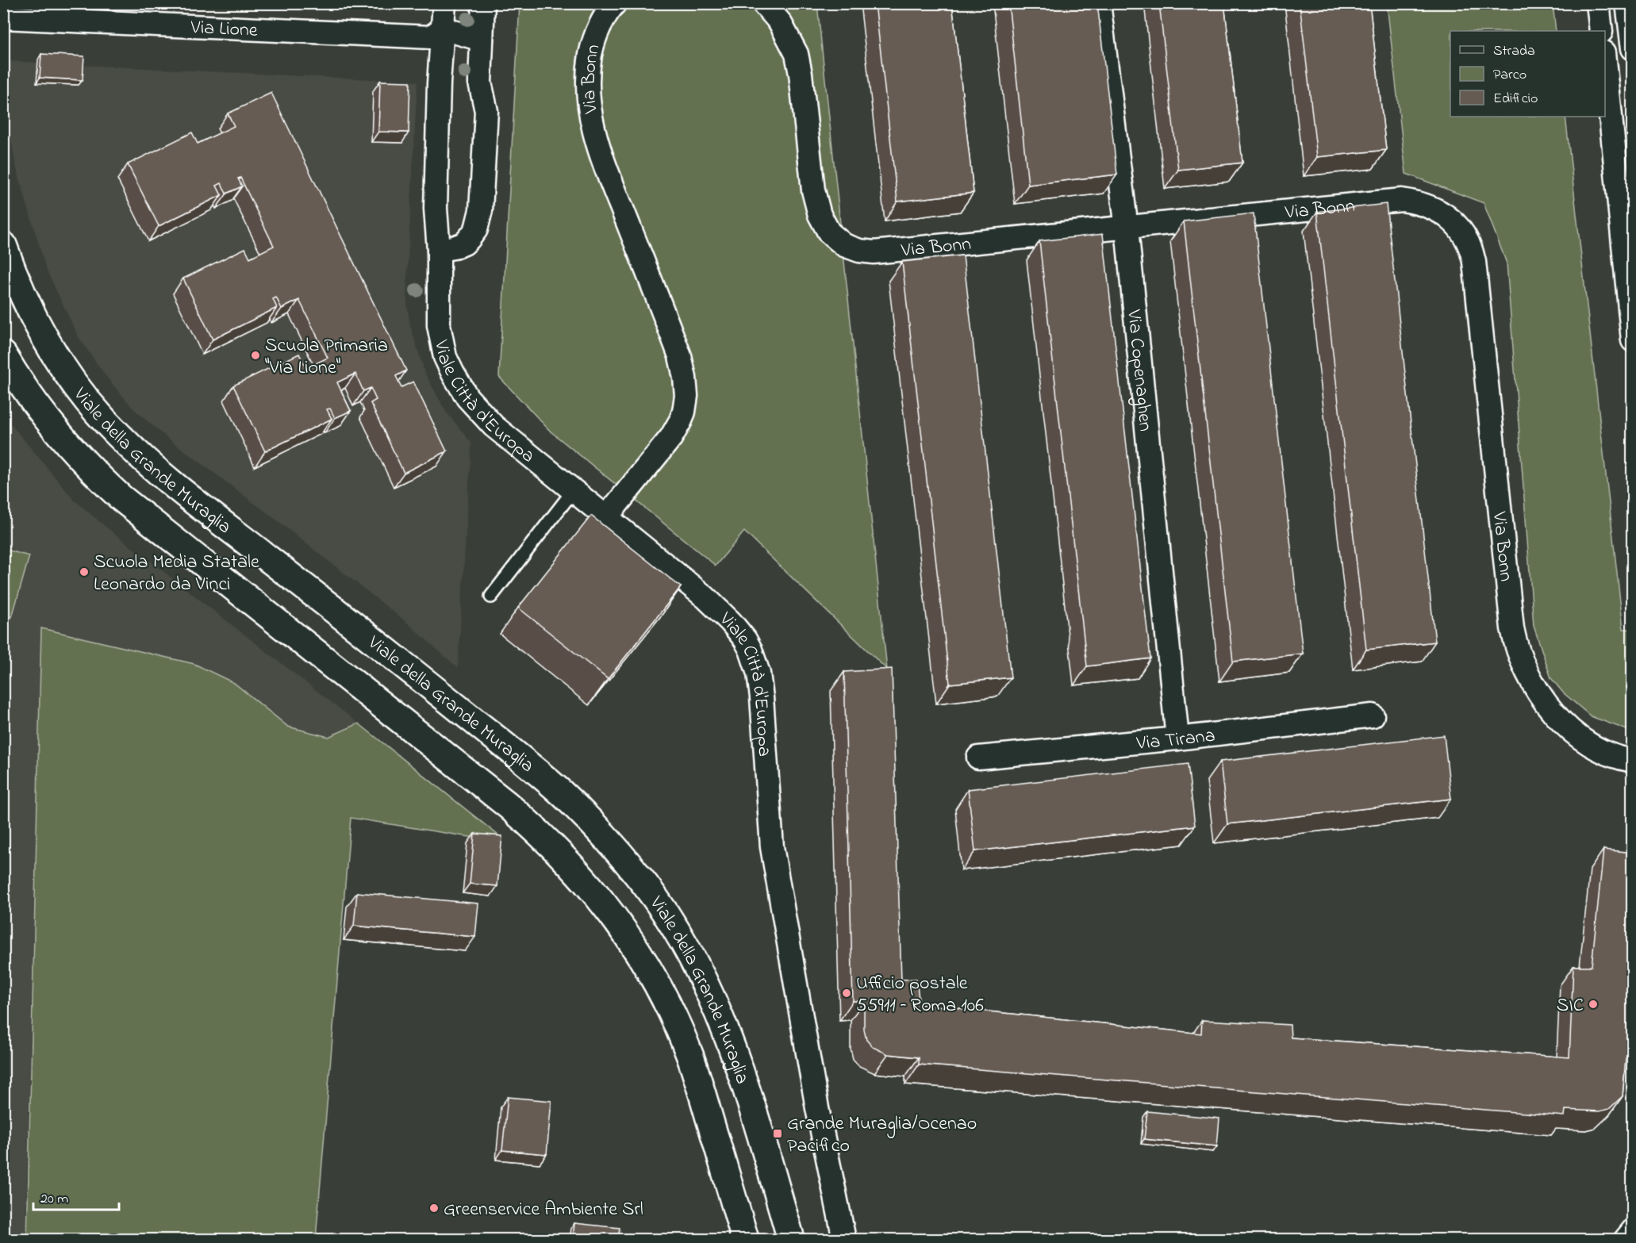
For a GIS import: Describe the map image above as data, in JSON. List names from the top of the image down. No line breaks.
{"streets":{"street":["Via Lione","Via Bonn","Via Copenaghen","Viale Città d'Europa","Viale della Grande Muraglia","Via Tirana"]},"crossings":[["Via Lione","Viale Città d'Europa"],["Via Bonn","Via Copenaghen"],["Via Bonn","Viale Città d'Europa"],["Via Copenaghen","Via Tirana"]],"places":{"other":["Scuola Primaria \"Via Lione\"","Scuola Media Statale Leonardo da Vinci","Ufficio postale 55911 – Roma 106","SIC","Greenservice Ambiente Srl"],"transit":["Grande Muraglia/Ocenao Pacifico"]},"legend":["Strada","Parco","Edificio"],"scale_bar":"20 m"}
